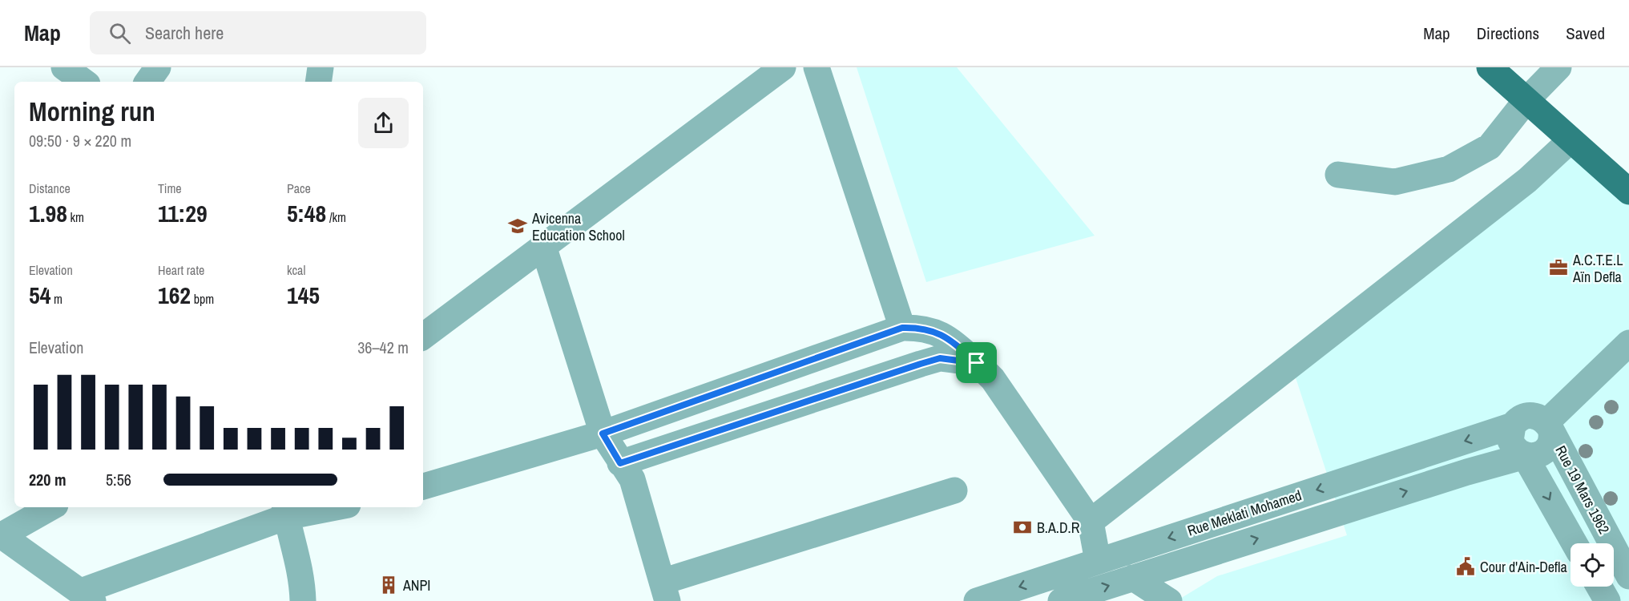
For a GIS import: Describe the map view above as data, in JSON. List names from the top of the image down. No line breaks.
{"streets":{"street":["Rue 19 Mars 1962","Rue Meklati Mohamed"]},"crossings":[["Rue 19 Mars 1962","Rue Meklati Mohamed"]],"places":{"school or university":["Avicenna Education School"],"office":["A.C.T.E.L Aïn Defla"],"bank":["B.A.D.R"],"public building":["Cour d'Ain-Defla"],"building":["ANPI"]},"page":{"header":"Map","search":"Search here","nav":["Map","Directions","Saved"],"heading":["Morning run","09:50 · 9 × 220 m"],"stats":[["Distance","1.98 km"],["Time","11:29"],["Pace","5:48 /km"],["Elevation","54 m"],["Heart rate","162 bpm"],["kcal","145"]],"chart":["Elevation","36–42 m"],"list":[{"name":"220 m","note":"5:56"}]}}
